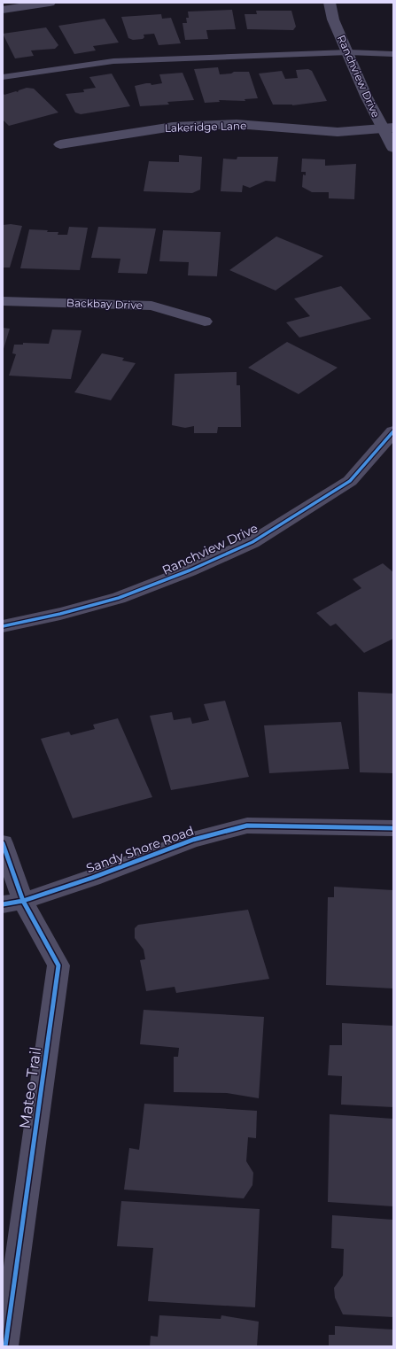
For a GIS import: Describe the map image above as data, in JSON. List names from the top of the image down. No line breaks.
{"streets":{"street":["Ranchview Drive","Lakeridge Lane","Backbay Drive","Sandy Shore Road","Mateo Trail"]},"crossings":[["Ranchview Drive","Lakeridge Lane"],["Sandy Shore Road","Mateo Trail"]]}
